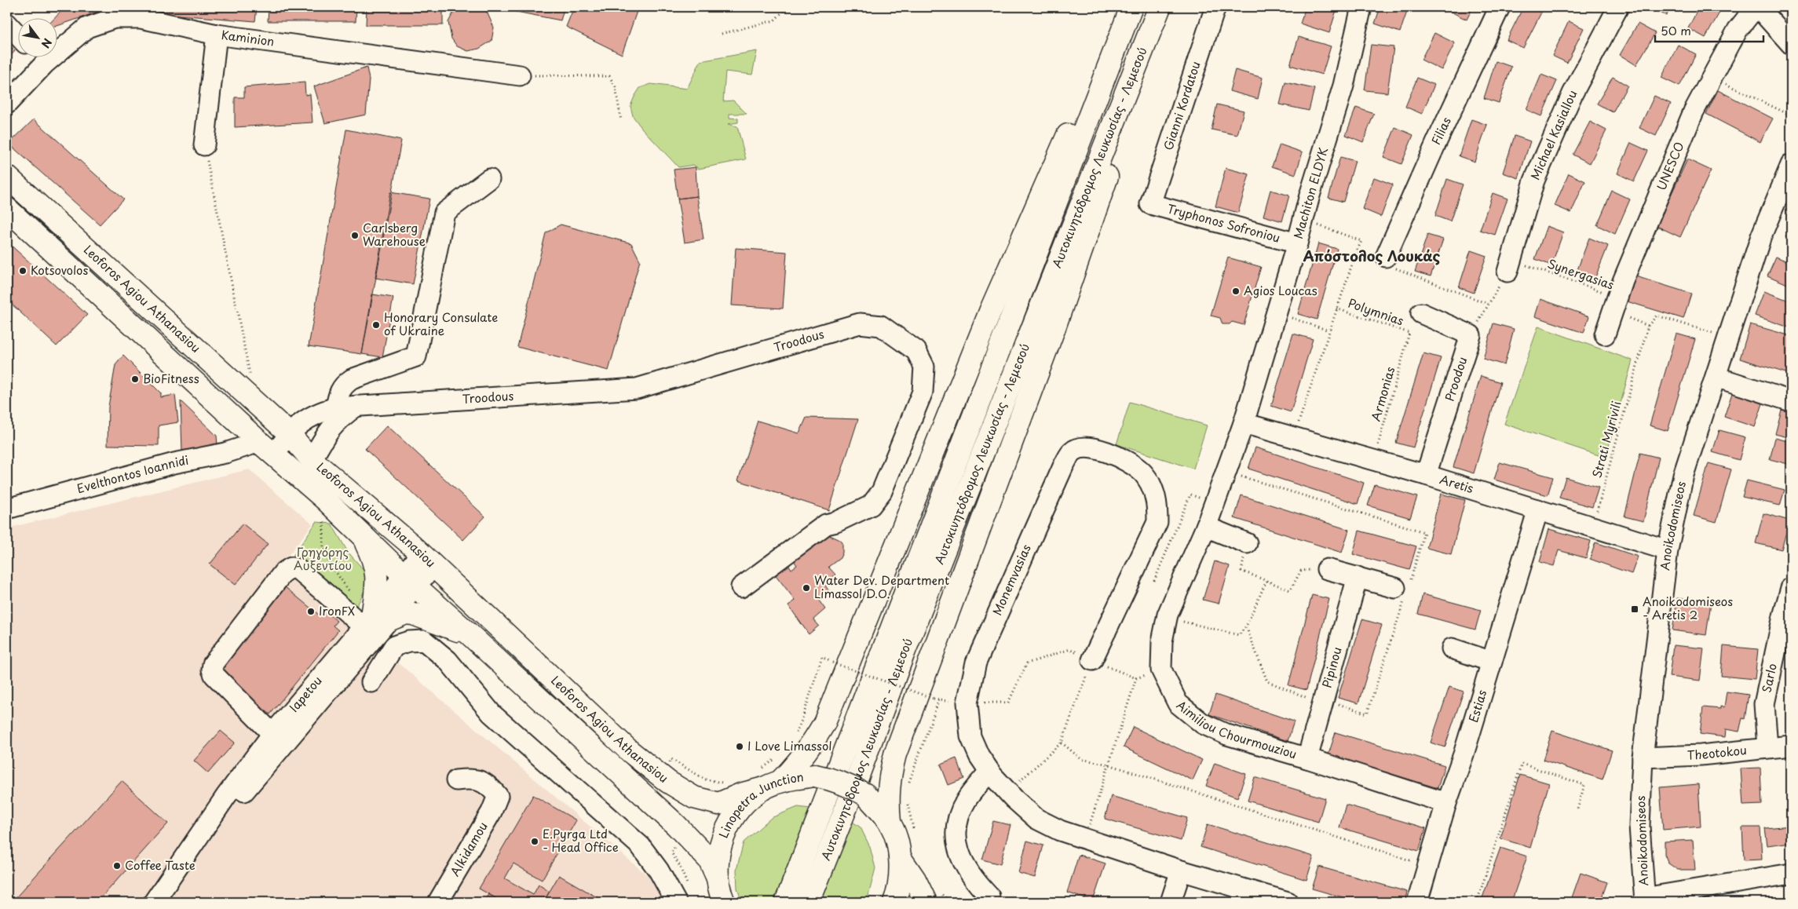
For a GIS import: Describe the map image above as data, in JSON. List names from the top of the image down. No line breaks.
{"streets":{"main road":["Αυτοκινητόδρομος Λευκωσίας - Λεμεσού","Leoforos Agiou Athanasiou","Linopetra Junction"],"street":["Kaminion","Gianni Kordatou","Filias","Michael Kasiallou","UNESCO","Machiton ELDYK","Tryphonos Sofroniou","Troodous","Proodou","Evelthontos Ioannidi","Aretis","Anoikodomiseos","Monemvasias","Pipinou","Sarlo","Iapetou","Estias","Aimiliou Chourmouziou","Theotokou","Alkidamou"],"path":["Synergasias","Polymnias","Armonias","Strati Myrivili"]},"crossings":[["Gianni Kordatou","Tryphonos Sofroniou"],["UNESCO","Synergasias"],["Machiton ELDYK","Tryphonos Sofroniou"],["Machiton ELDYK","Aretis"],["Machiton ELDYK","Aimiliou Chourmouziou"],["Leoforos Agiou Athanasiou","Troodous"],["Leoforos Agiou Athanasiou","Evelthontos Ioannidi"],["Leoforos Agiou Athanasiou","Iapetou"],["Leoforos Agiou Athanasiou","Linopetra Junction"],["Polymnias","Armonias"],["Troodous","Evelthontos Ioannidi"],["Proodou","Aretis"],["Armonias","Aretis"],["Strati Myrivili","Aretis"],["Aretis","Anoikodomiseos"],["Aretis","Estias"],["Aretis","Aimiliou Chourmouziou"],["Anoikodomiseos","Theotokou"],["Pipinou","Aimiliou Chourmouziou"],["Sarlo","Theotokou"],["Estias","Aimiliou Chourmouziou"]],"districts":["Απόστολος Λουκάς"],"parks":["Γρηγόρης Αυξεντίου"],"places":{"other":["Carlsberg Warehouse","Kotsovolos","Agios Loucas","Honorary Consulate of Ukraine","BioFitness","Water Dev. Department Limassol D.O.","IronFX","I Love Limassol","E.Pyrga Ltd - Head Office","Coffee Taste"],"transit":["Anoikodomiseos - Aretis 2"]},"scale_bar":"50 m","north":"bottom right"}
